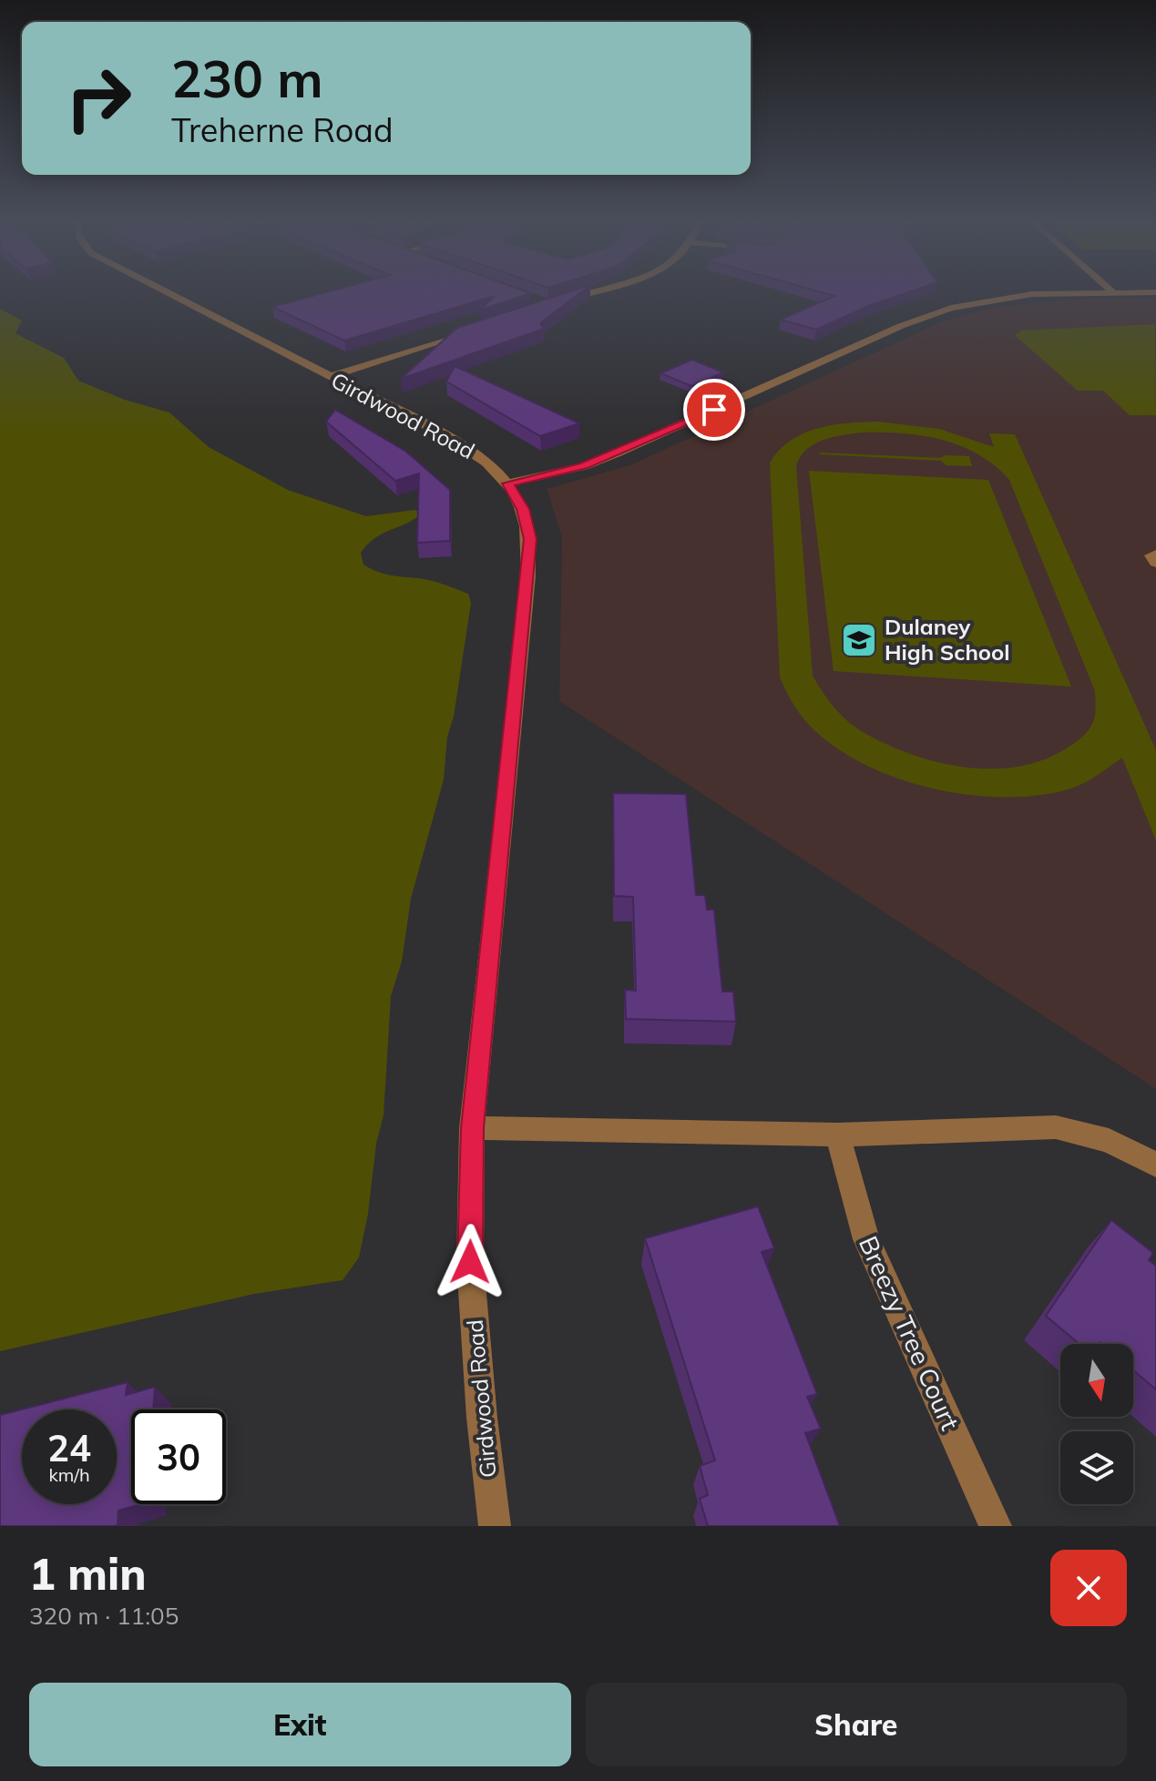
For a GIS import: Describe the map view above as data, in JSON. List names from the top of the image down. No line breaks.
{"streets":{"street":["Girdwood Road","Breezy Tree Court"]},"places":{"school or university":["Dulaney High School"]},"north":"bottom","page":{"turn":["230 m","Treherne Road"],"speed":"24 km/h","limit":"30","heading":["1 min","320 m · 11:05"],"buttons":["Exit","Share"]}}
